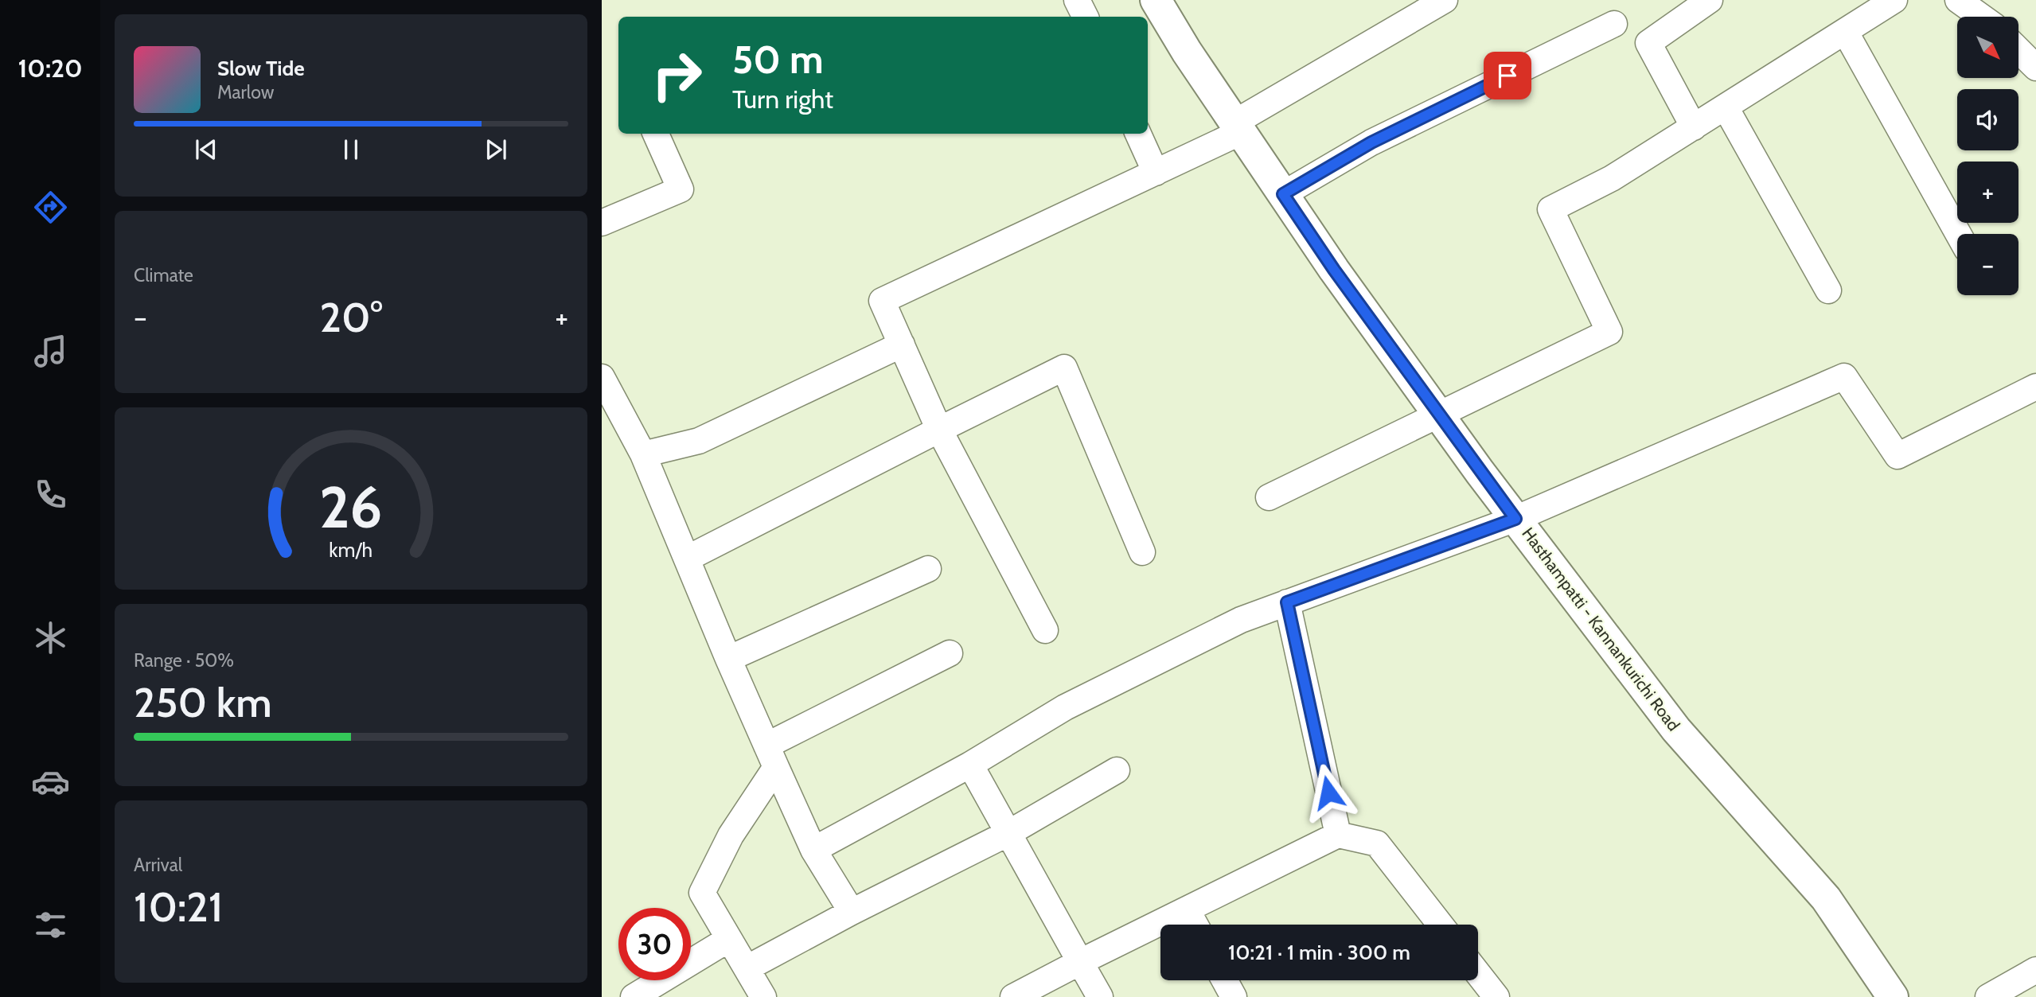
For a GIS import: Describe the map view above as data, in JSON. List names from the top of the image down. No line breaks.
{"streets":{"main road":["Hasthampatti - Kannankurichi Road"]},"north":"bottom right","page":{"tabs":"10:20","map_buttons":["+","−"],"turn":["50 m","Turn right"],"song":["Slow Tide","Marlow"],"tile":["Climate",["Range · 50%","250 km"],["Arrival","10:21"]],"heat":["−","20°","+"],"limit":"30","trip":"10:21 · 1 min · 300 m","gauge":["26","km/h"]}}
